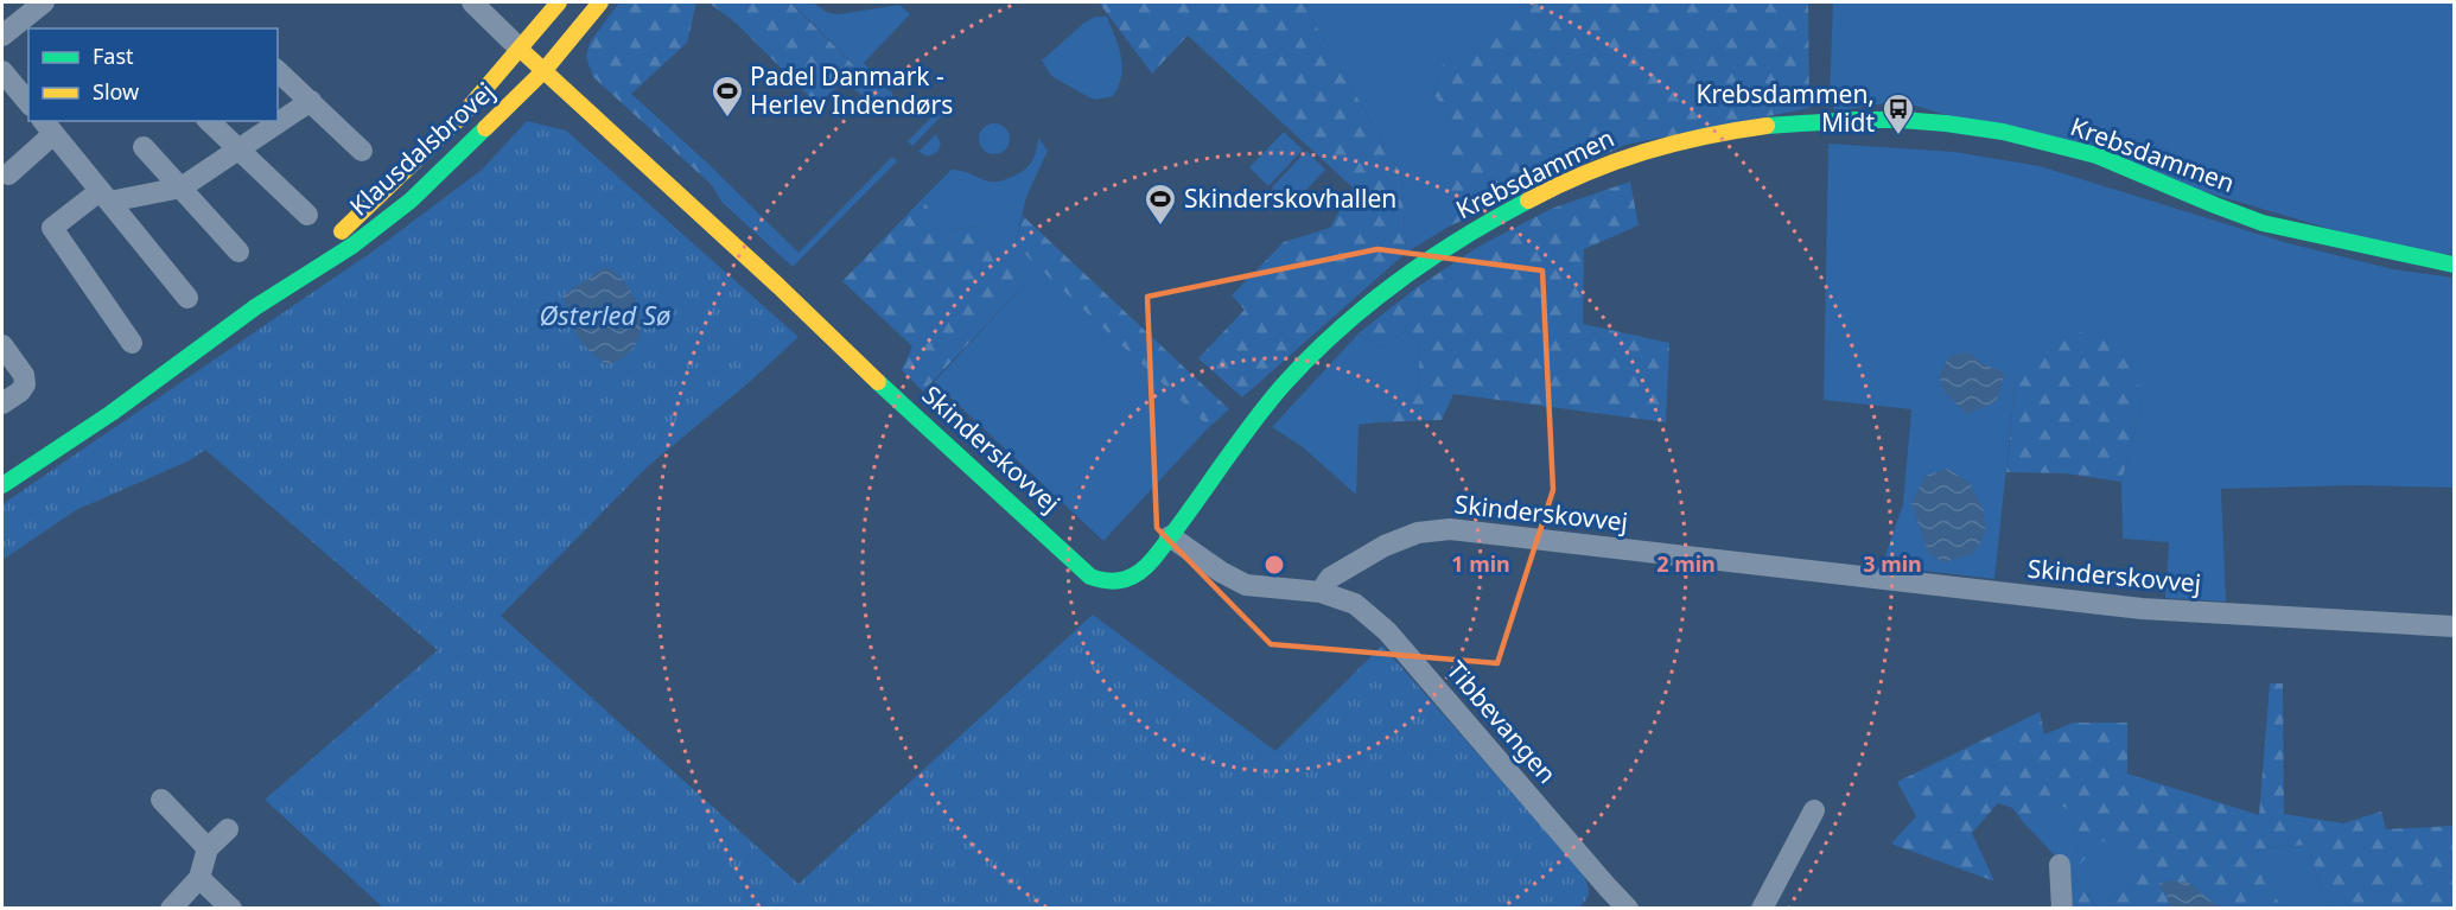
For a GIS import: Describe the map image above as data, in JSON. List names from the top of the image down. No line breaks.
{"streets":{"street":["Klausdalsbrovej","Krebsdammen","Skinderskovvej","Tibbevangen"]},"crossings":[["Klausdalsbrovej","Skinderskovvej"],["Krebsdammen","Skinderskovvej"],["Skinderskovvej","Tibbevangen"]],"water":["Østerled Sø"],"places":{"sports":["Padel Danmark - Herlev Indendørs","Skinderskovhallen"],"bus stop":["Krebsdammen, Midt"]},"legend":["Fast","Slow"],"rings":["1 min","2 min","3 min"]}
